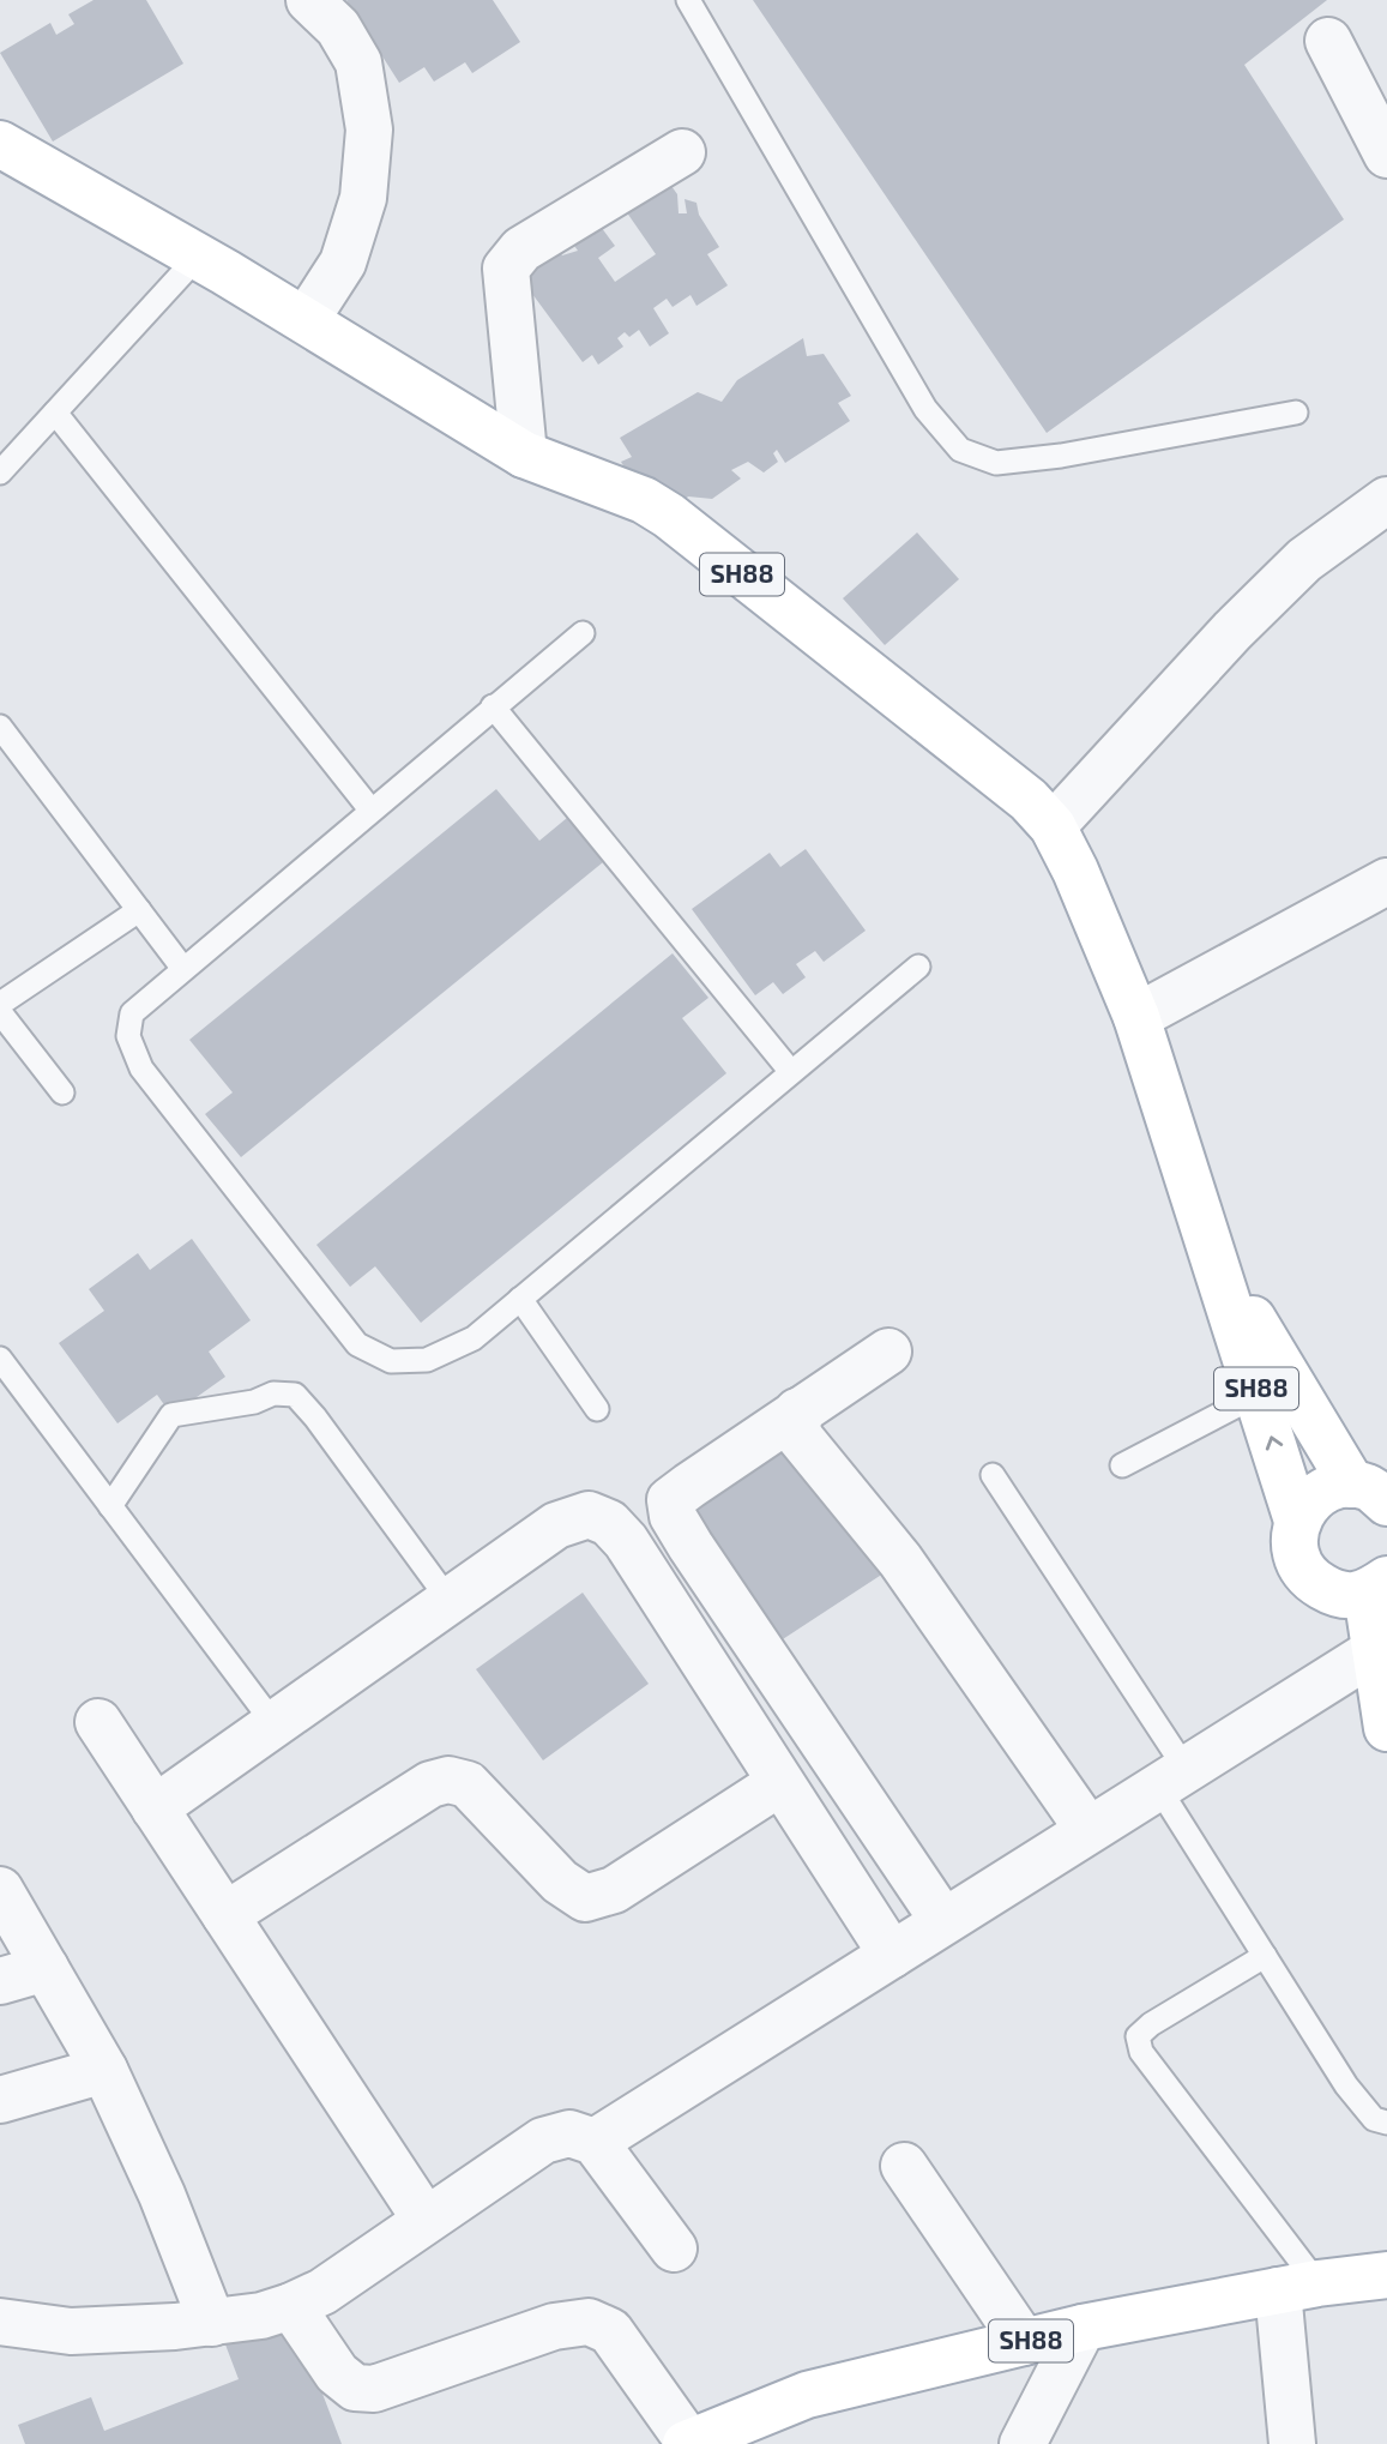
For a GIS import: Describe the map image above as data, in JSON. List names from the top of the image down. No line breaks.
{"streets":{"main road":["SH88"]}}
